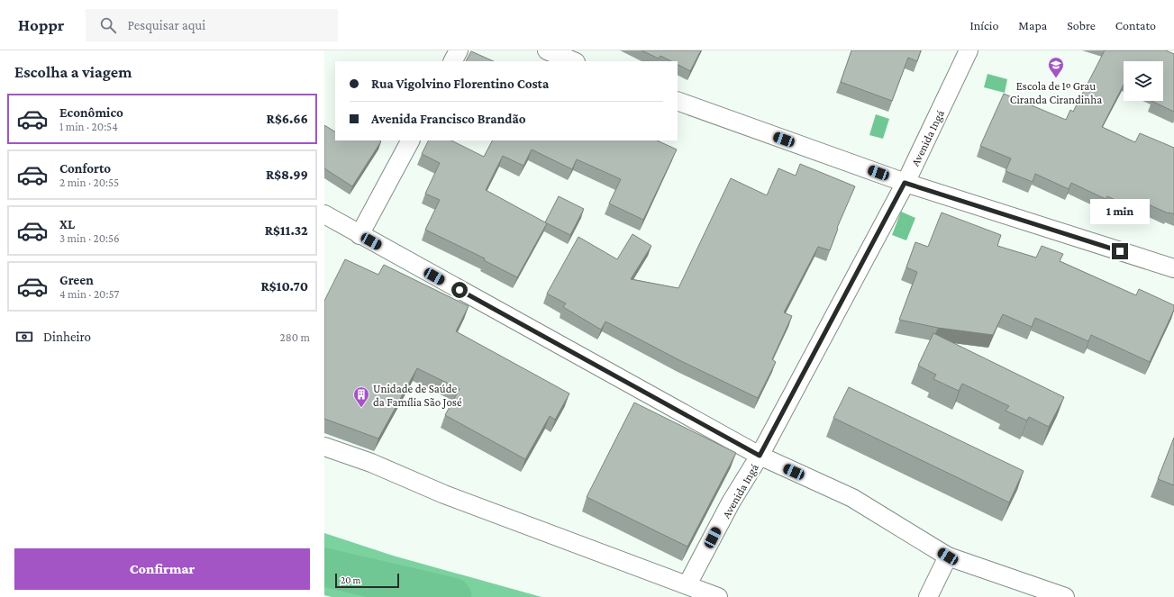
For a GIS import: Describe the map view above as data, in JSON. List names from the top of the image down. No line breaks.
{"streets":{"street":["Avenida Ingá"]},"places":{"school or university":["Escola de 1º Grau Ciranda Cirandinha"],"building":["Unidade de Saúde da Família São José"]},"scale_bar":"20 m","page":{"header":"Hoppr","search":"Pesquisar aqui","nav":["Início","Mapa","Sobre","Contato"],"heading":"Escolha a viagem","banner":["Rua Vigolvino Florentino Costa","Avenida Francisco Brandão"],"list":[{"name":"Econômico","note":"1 min · 20:54","value":"R$6.66"},{"name":"Conforto","note":"2 min · 20:55","value":"R$8.99"},{"name":"XL","note":"3 min · 20:56","value":"R$11.32"},{"name":"Green","note":"4 min · 20:57","value":"R$10.70"}],"bubble":"1 min","pay":["Dinheiro","280 m"],"buttons":"Confirmar","scale":"20 m"}}
